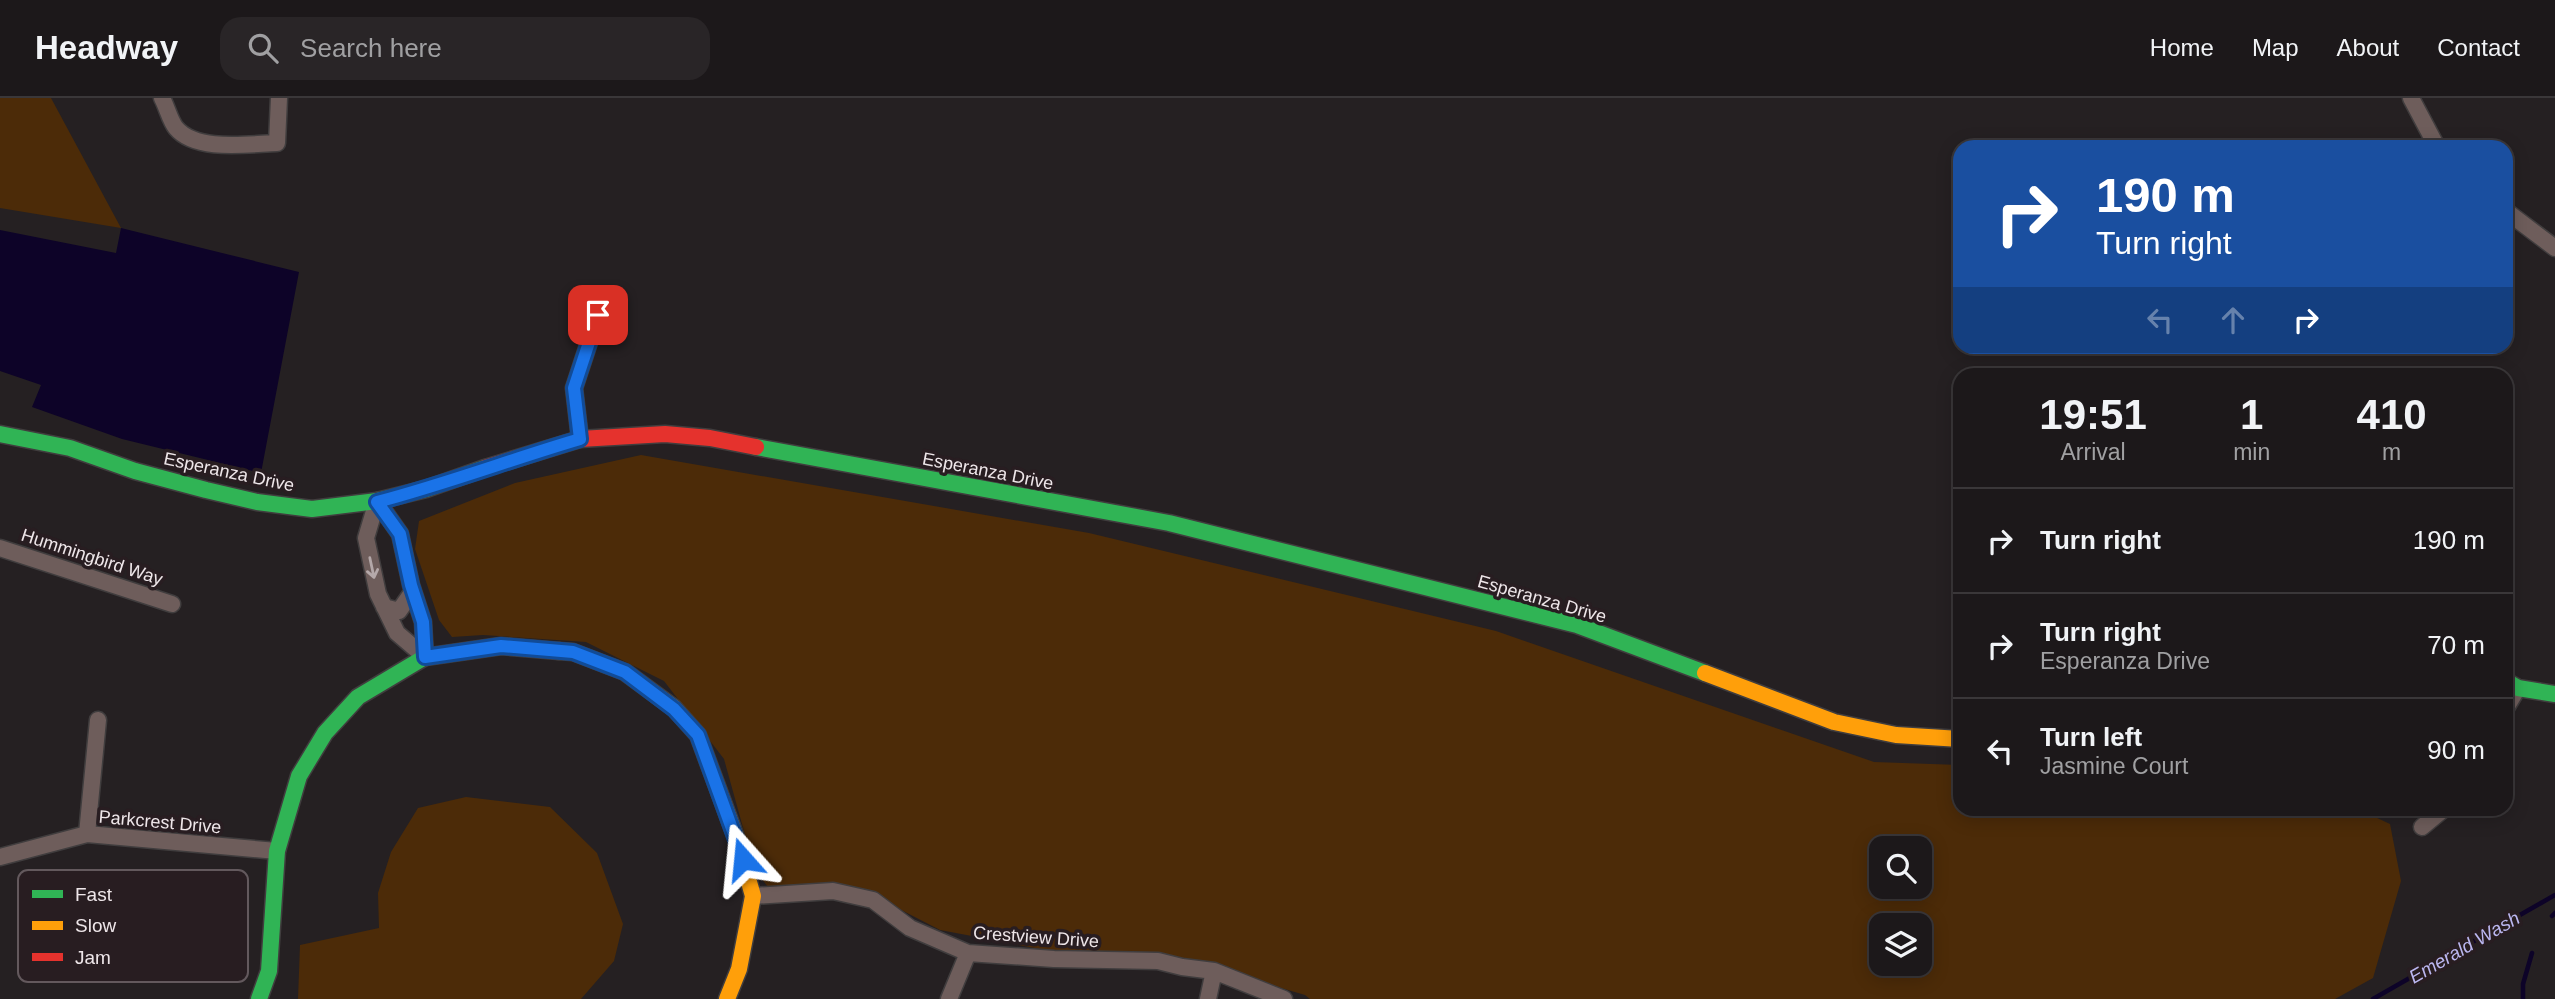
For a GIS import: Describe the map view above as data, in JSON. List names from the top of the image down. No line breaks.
{"streets":{"main road":["Esperanza Drive"],"street":["Hummingbird Way","Parkcrest Drive","Crestview Drive"]},"water":["Emerald Wash"],"legend":["Fast","Slow","Jam"],"page":{"header":"Headway","search":"Search here","nav":["Home","Map","About","Contact"],"turn":["190 m","Turn right"],"eta":["19:51","Arrival","1","min","410","m"],"list":[{"name":"Turn right","value":"190 m"},{"name":"Turn right","note":"Esperanza Drive","value":"70 m"},{"name":"Turn left","note":"Jasmine Court","value":"90 m"}]}}
